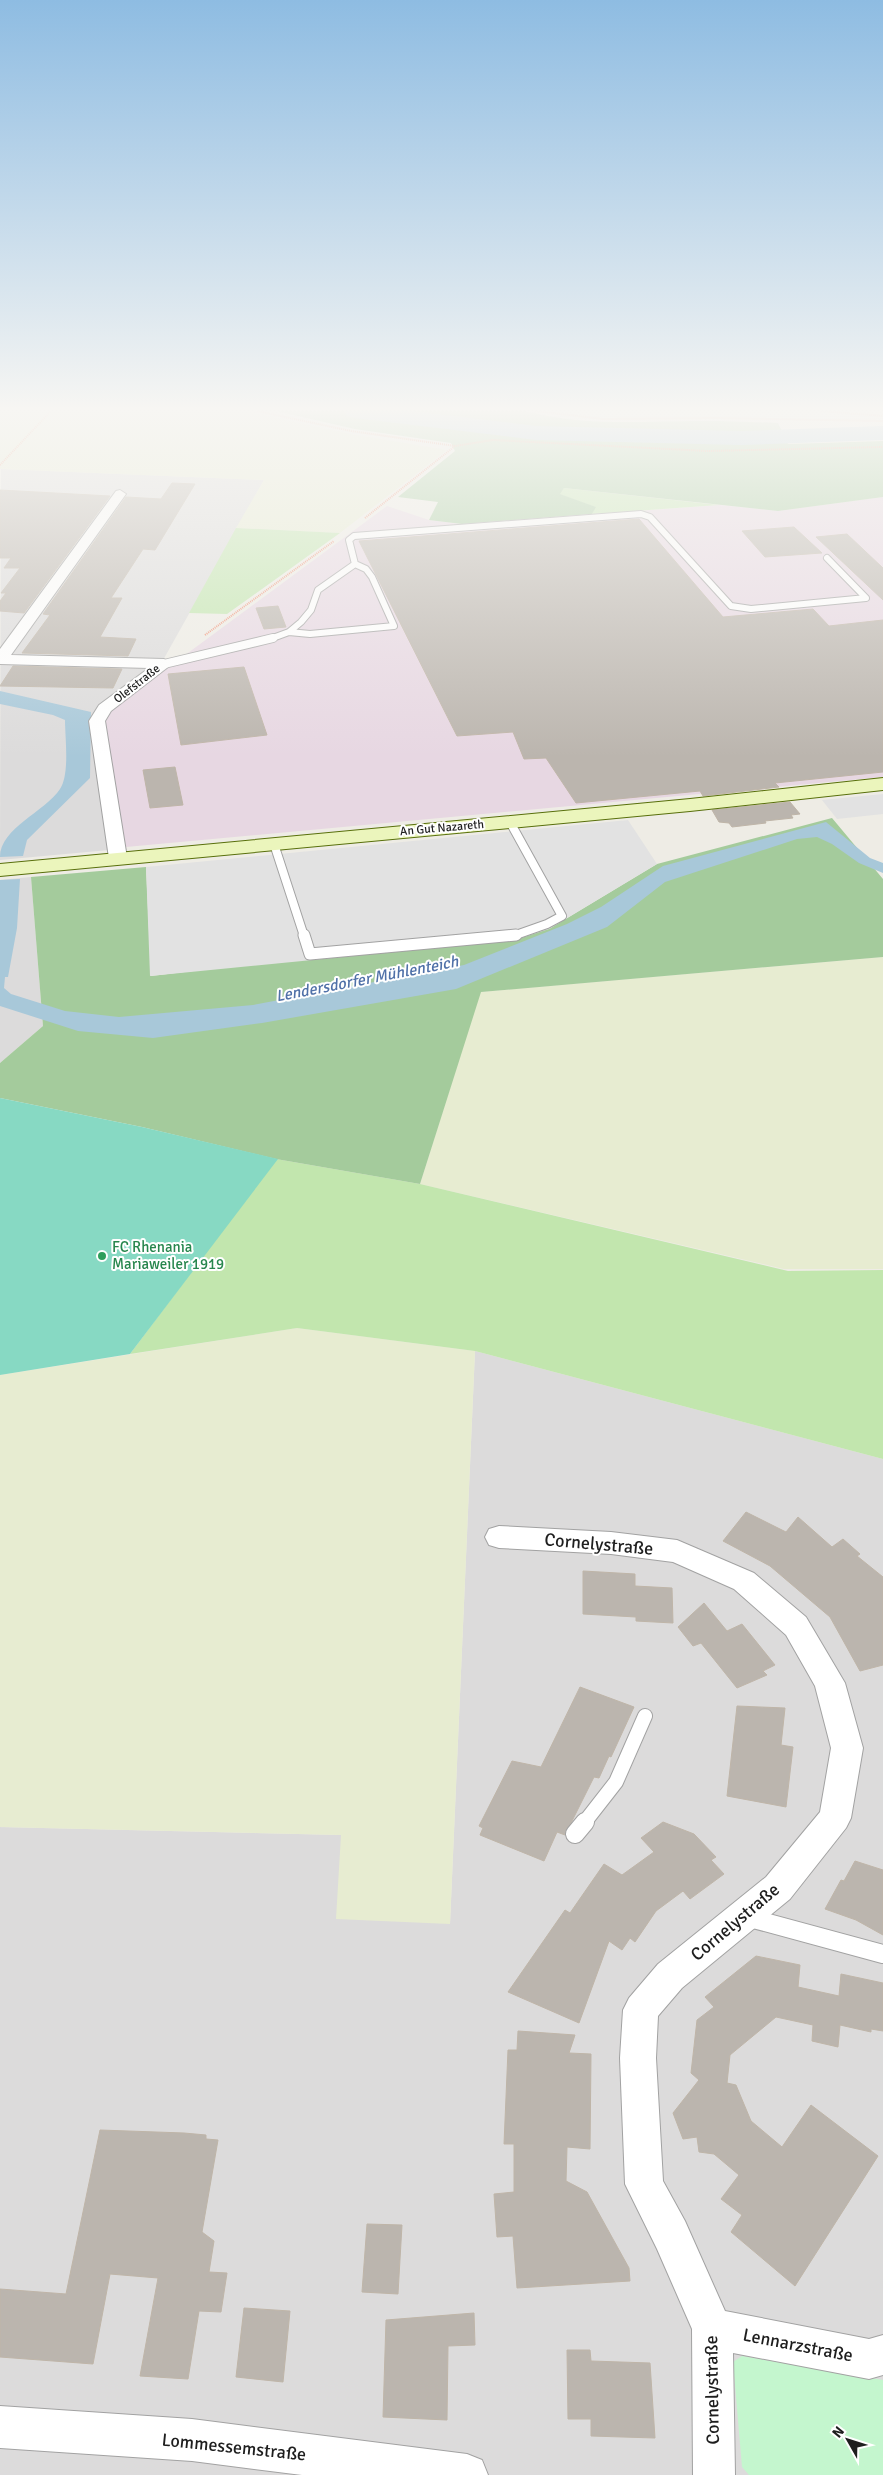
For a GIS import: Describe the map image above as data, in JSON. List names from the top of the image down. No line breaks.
{"streets":{"main road":["An Gut Nazareth"],"street":["Olefstraße","Cornelystraße","Lennarzstraße","Lommessemstraße"]},"crossings":[["Olefstraße","An Gut Nazareth"],["Cornelystraße","Lennarzstraße"]],"water":["Lendersdorfer Mühlenteich"],"places":["FC Rhenania Mariaweiler 1919"],"north":"top left"}
